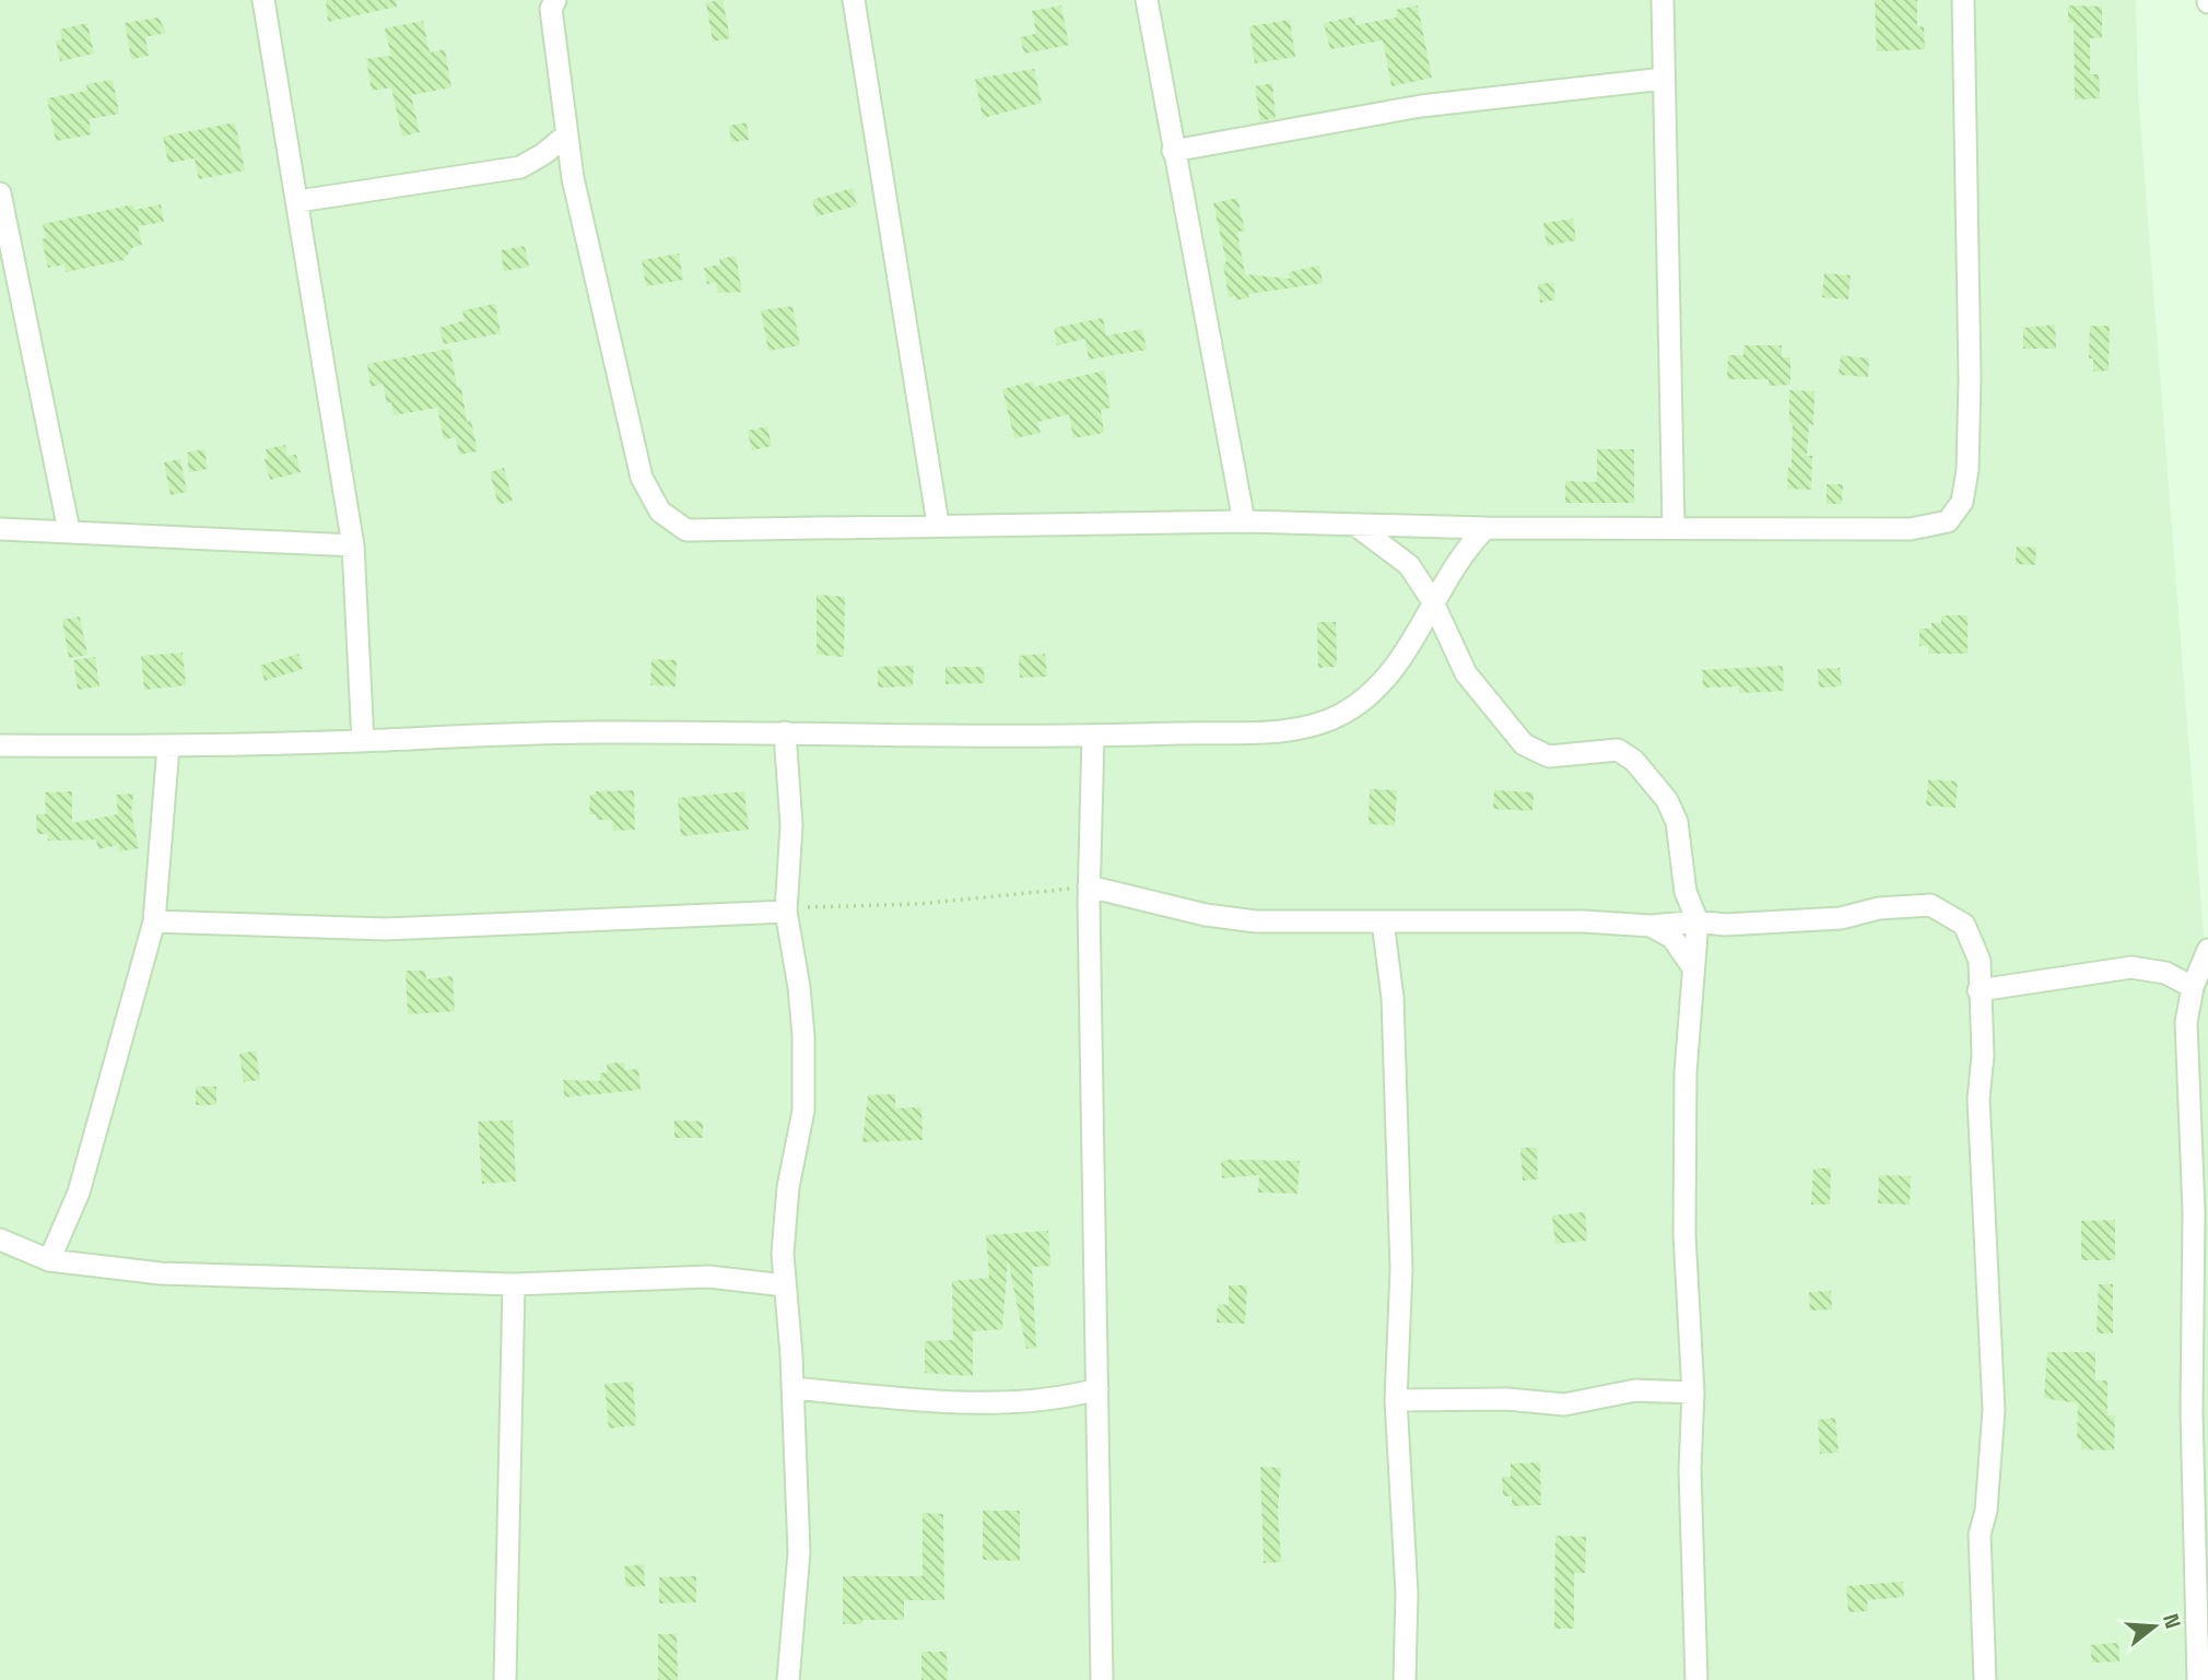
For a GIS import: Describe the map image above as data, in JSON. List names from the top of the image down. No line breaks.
{"north":"right"}
